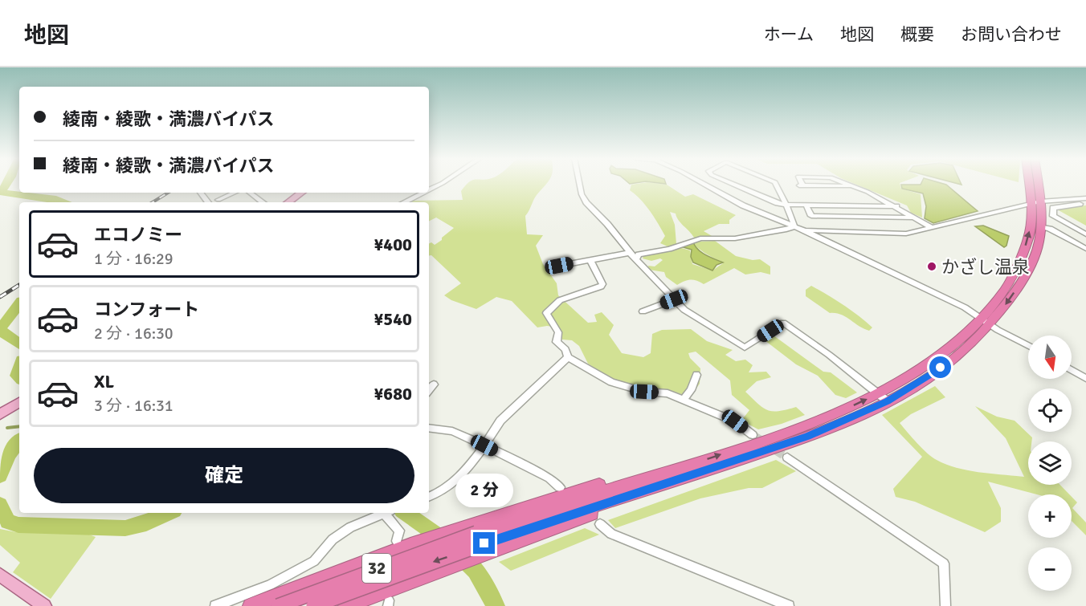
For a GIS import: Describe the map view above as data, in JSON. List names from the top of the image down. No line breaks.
{"streets":{"highway":["32"]},"places":["かざし温泉"],"north":"bottom","page":{"header":"地図","nav":["ホーム","地図","概要","お問い合わせ"],"banner":["綾南・綾歌・満濃バイパス","綾南・綾歌・満濃バイパス"],"list":[{"name":"エコノミー","note":"1 分 · 16:29","value":"¥400"},{"name":"コンフォート","note":"2 分 · 16:30","value":"¥540"},{"name":"XL","note":"3 分 · 16:31","value":"¥680"}],"map_buttons":["+","−"],"buttons":"確定","bubble":"2 分"}}
